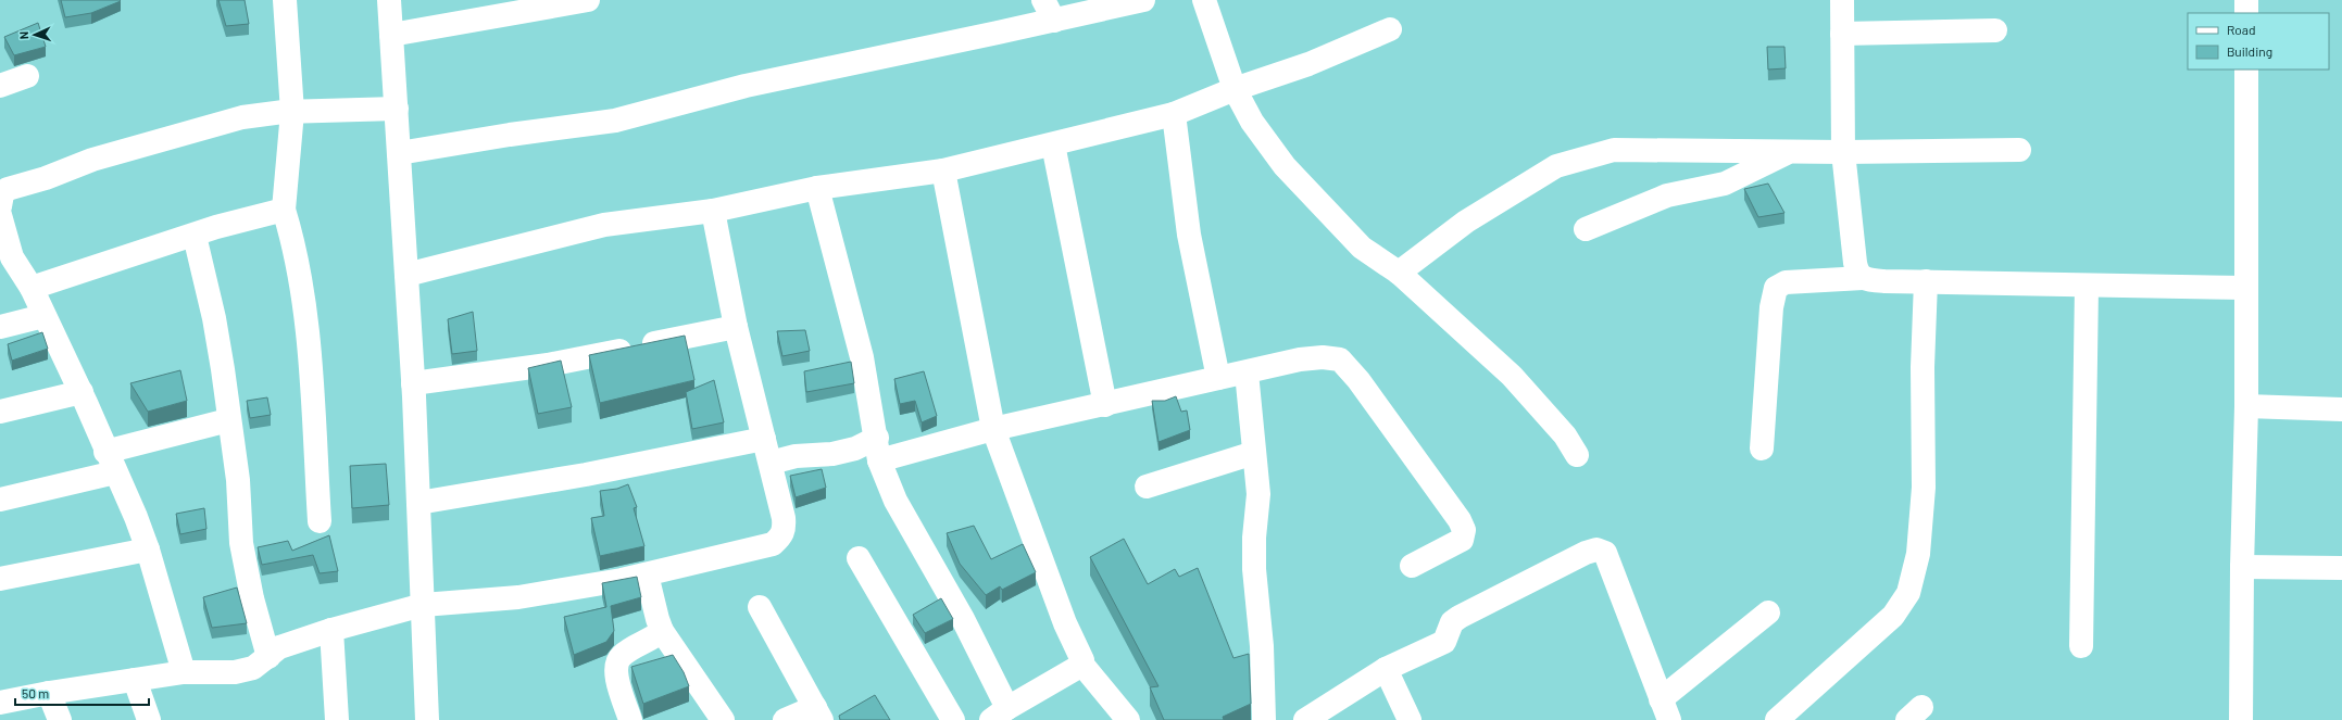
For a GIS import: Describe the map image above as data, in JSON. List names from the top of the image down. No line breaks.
{"legend":["Road","Building"],"scale_bar":"50 m","north":"left"}
